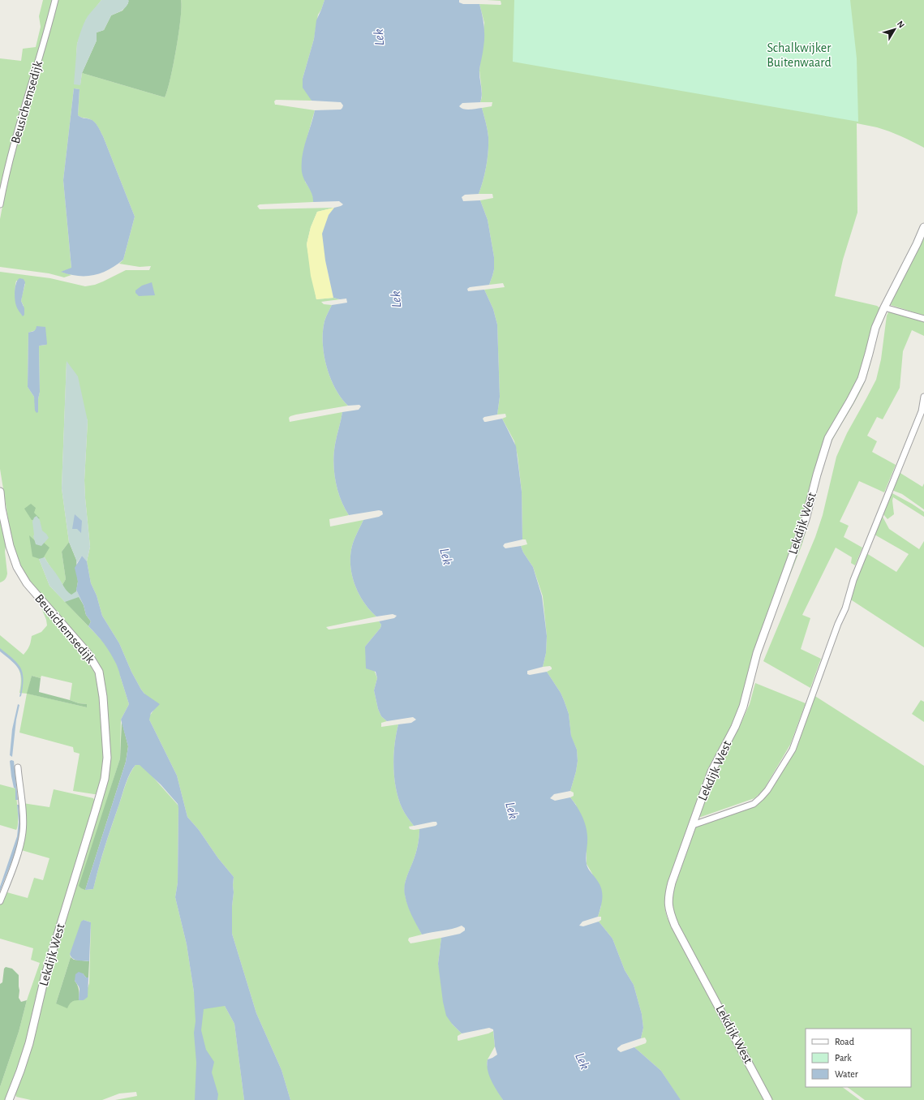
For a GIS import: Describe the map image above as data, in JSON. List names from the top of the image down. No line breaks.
{"streets":{"street":["Beusichemsedijk","Lekdijk West"]},"crossings":[["Beusichemsedijk","Lekdijk West"]],"water":["Lek"],"parks":["Schalkwijker Buitenwaard"],"legend":["Road","Park","Water"],"north":"top right"}
